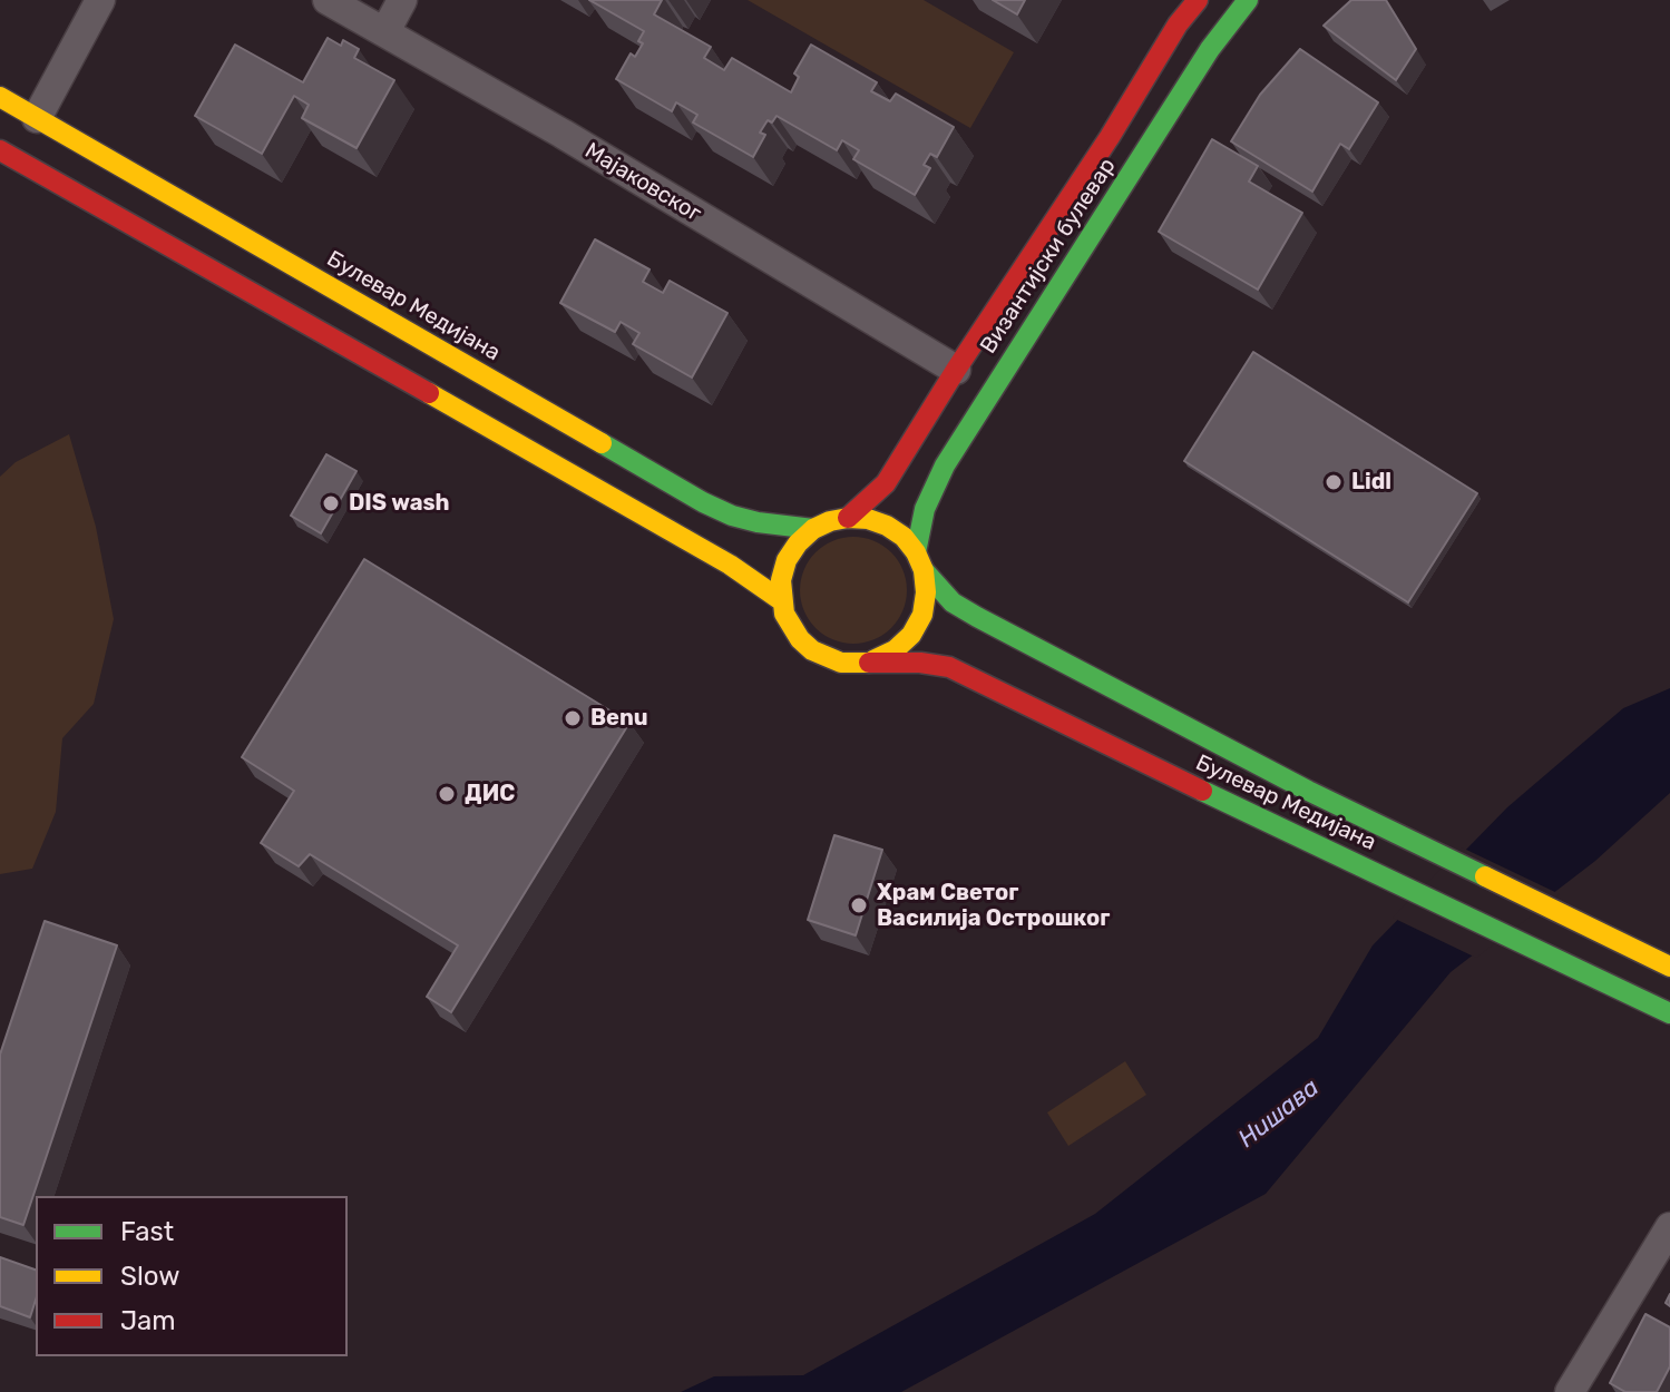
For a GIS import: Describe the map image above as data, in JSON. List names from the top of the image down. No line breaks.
{"streets":{"main road":["Византијски булевар","Булевар Медијана"],"street":["Мајаковског"]},"crossings":[["Мајаковског","Византијски булевар"],["Византијски булевар","Булевар Медијана"]],"water":["Нишава"],"places":["Lidl","DIS wash","Benu","ДИС","Храм Светог Василија Острошког"],"legend":["Fast","Slow","Jam"]}
